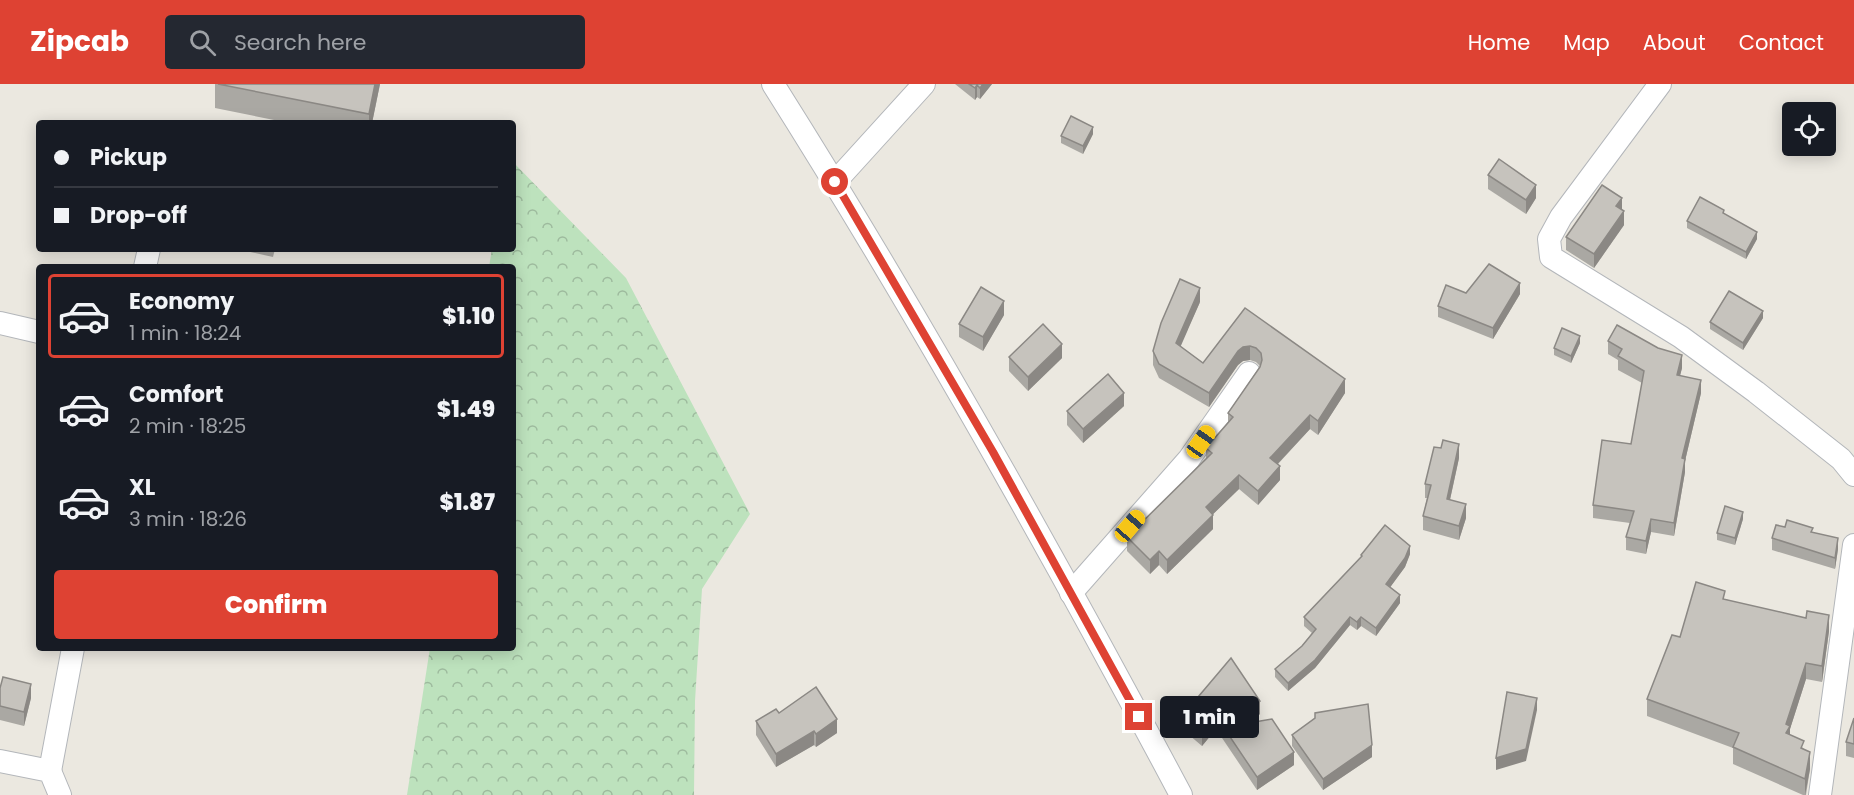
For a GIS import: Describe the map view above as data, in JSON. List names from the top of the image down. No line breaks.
{"page":{"header":"Zipcab","search":"Search here","nav":["Home","Map","About","Contact"],"banner":["Pickup","Drop-off"],"list":[{"name":"Economy","note":"1 min · 18:24","value":"$1.10"},{"name":"Comfort","note":"2 min · 18:25","value":"$1.49"},{"name":"XL","note":"3 min · 18:26","value":"$1.87"}],"buttons":"Confirm","bubble":"1 min"}}
